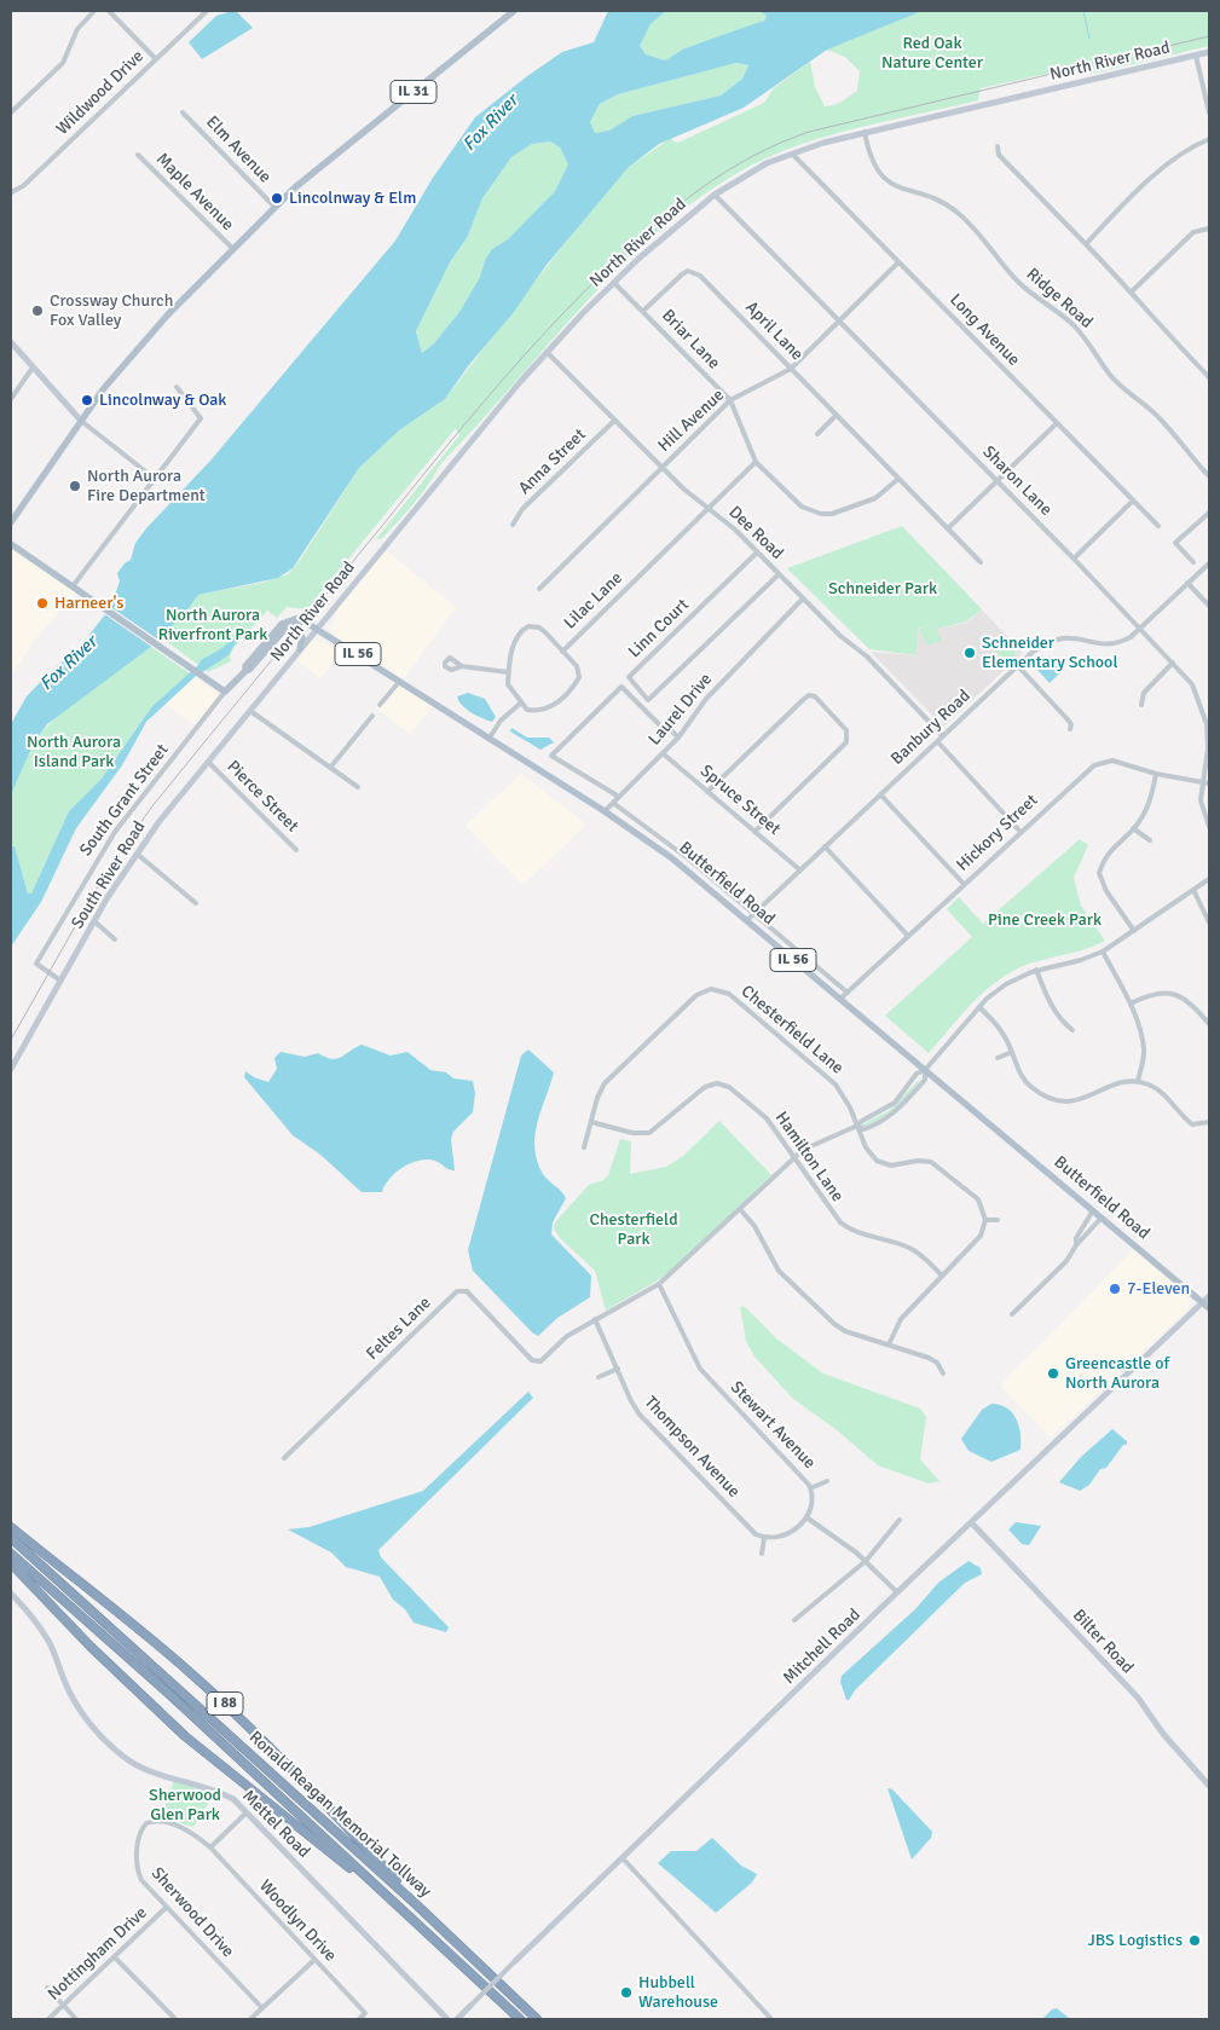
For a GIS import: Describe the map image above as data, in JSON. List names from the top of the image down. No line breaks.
{"streets":{"highway":["I 88","Ronald Reagan Memorial Tollway"],"main road":["IL 31","IL 56","Butterfield Road"],"street":["North River Road","Wildwood Drive","Elm Avenue","Maple Avenue","Ridge Road","Long Avenue","April Lane","Briar Lane","Hill Avenue","Anna Street","Sharon Lane","Dee Road","Lilac Lane","Linn Court","Laurel Drive","Banbury Road","Pierce Street","South Grant Street","Spruce Street","Hickory Street","South River Road","Chesterfield Lane","Hamilton Lane","Feltes Lane","Stewart Avenue","Thompson Avenue","Bilter Road","Mitchell Road","Mettel Road","Sherwood Drive","Woodlyn Drive","Nottingham Drive"]},"crossings":[["North River Road","Ridge Road"],["North River Road","Long Avenue"],["North River Road","Briar Lane"],["North River Road","Sharon Lane"],["North River Road","Dee Road"],["North River Road","South River Road"],["North River Road","Butterfield Road"],["IL 31","Elm Avenue"],["IL 31","Maple Avenue"],["Long Avenue","Hill Avenue"],["April Lane","Briar Lane"],["April Lane","Hill Avenue"],["Briar Lane","Hill Avenue"],["Briar Lane","Lilac Lane"],["Hill Avenue","Sharon Lane"],["Hill Avenue","Dee Road"],["Anna Street","Dee Road"],["Sharon Lane","Banbury Road"],["Sharon Lane","Hickory Street"],["Dee Road","Lilac Lane"],["Dee Road","Linn Court"],["Dee Road","Laurel Drive"],["Dee Road","Banbury Road"],["Laurel Drive","Spruce Street"],["Laurel Drive","Butterfield Road"],["Banbury Road","Spruce Street"],["Banbury Road","Butterfield Road"],["Pierce Street","South River Road"],["South Grant Street","South River Road"],["Hickory Street","Butterfield Road"],["Butterfield Road","Mitchell Road"],["Feltes Lane","Thompson Avenue"],["Bilter Road","Mitchell Road"],["I 88","Ronald Reagan Memorial Tollway"],["Sherwood Drive","Woodlyn Drive"],["Sherwood Drive","Nottingham Drive"]],"water":["Fox River"],"parks":["Red Oak Nature Center","Schneider Park","North Aurora Riverfront Park","North Aurora Island Park","Pine Creek Park","Chesterfield Park","Sherwood Glen Park"],"places":["Lincolnway & Elm","Crossway Church Fox Valley","Lincolnway & Oak","North Aurora Fire Department","Harneer's","Schneider Elementary School","7-Eleven","Greencastle of North Aurora","JBS Logistics","Hubbell Warehouse"]}
